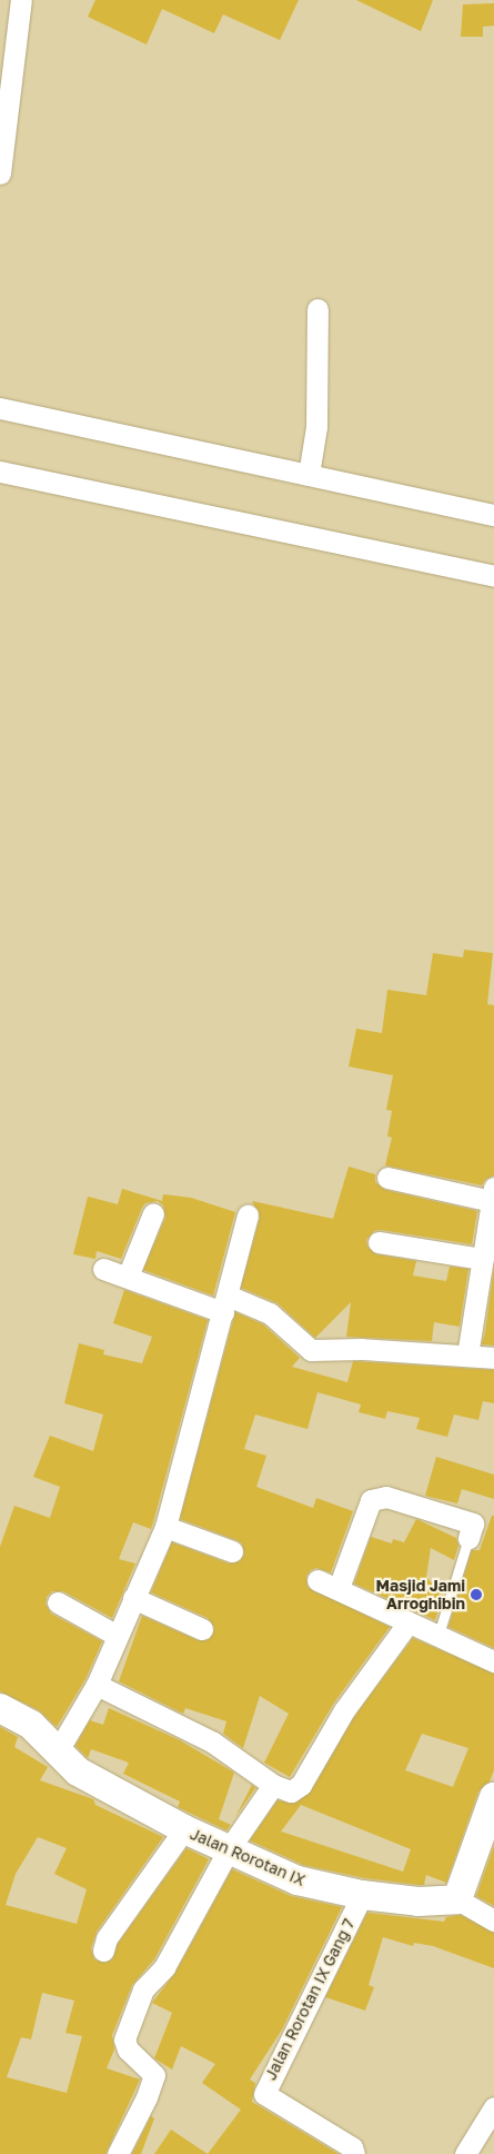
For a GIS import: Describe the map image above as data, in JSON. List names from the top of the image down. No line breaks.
{"streets":{"street":["Jalan Rorotan IX","Jalan Rorotan IX Gang 7"]},"crossings":[["Jalan Rorotan IX","Jalan Rorotan IX Gang 7"]],"places":["Masjid Jami Arroghibin"]}
